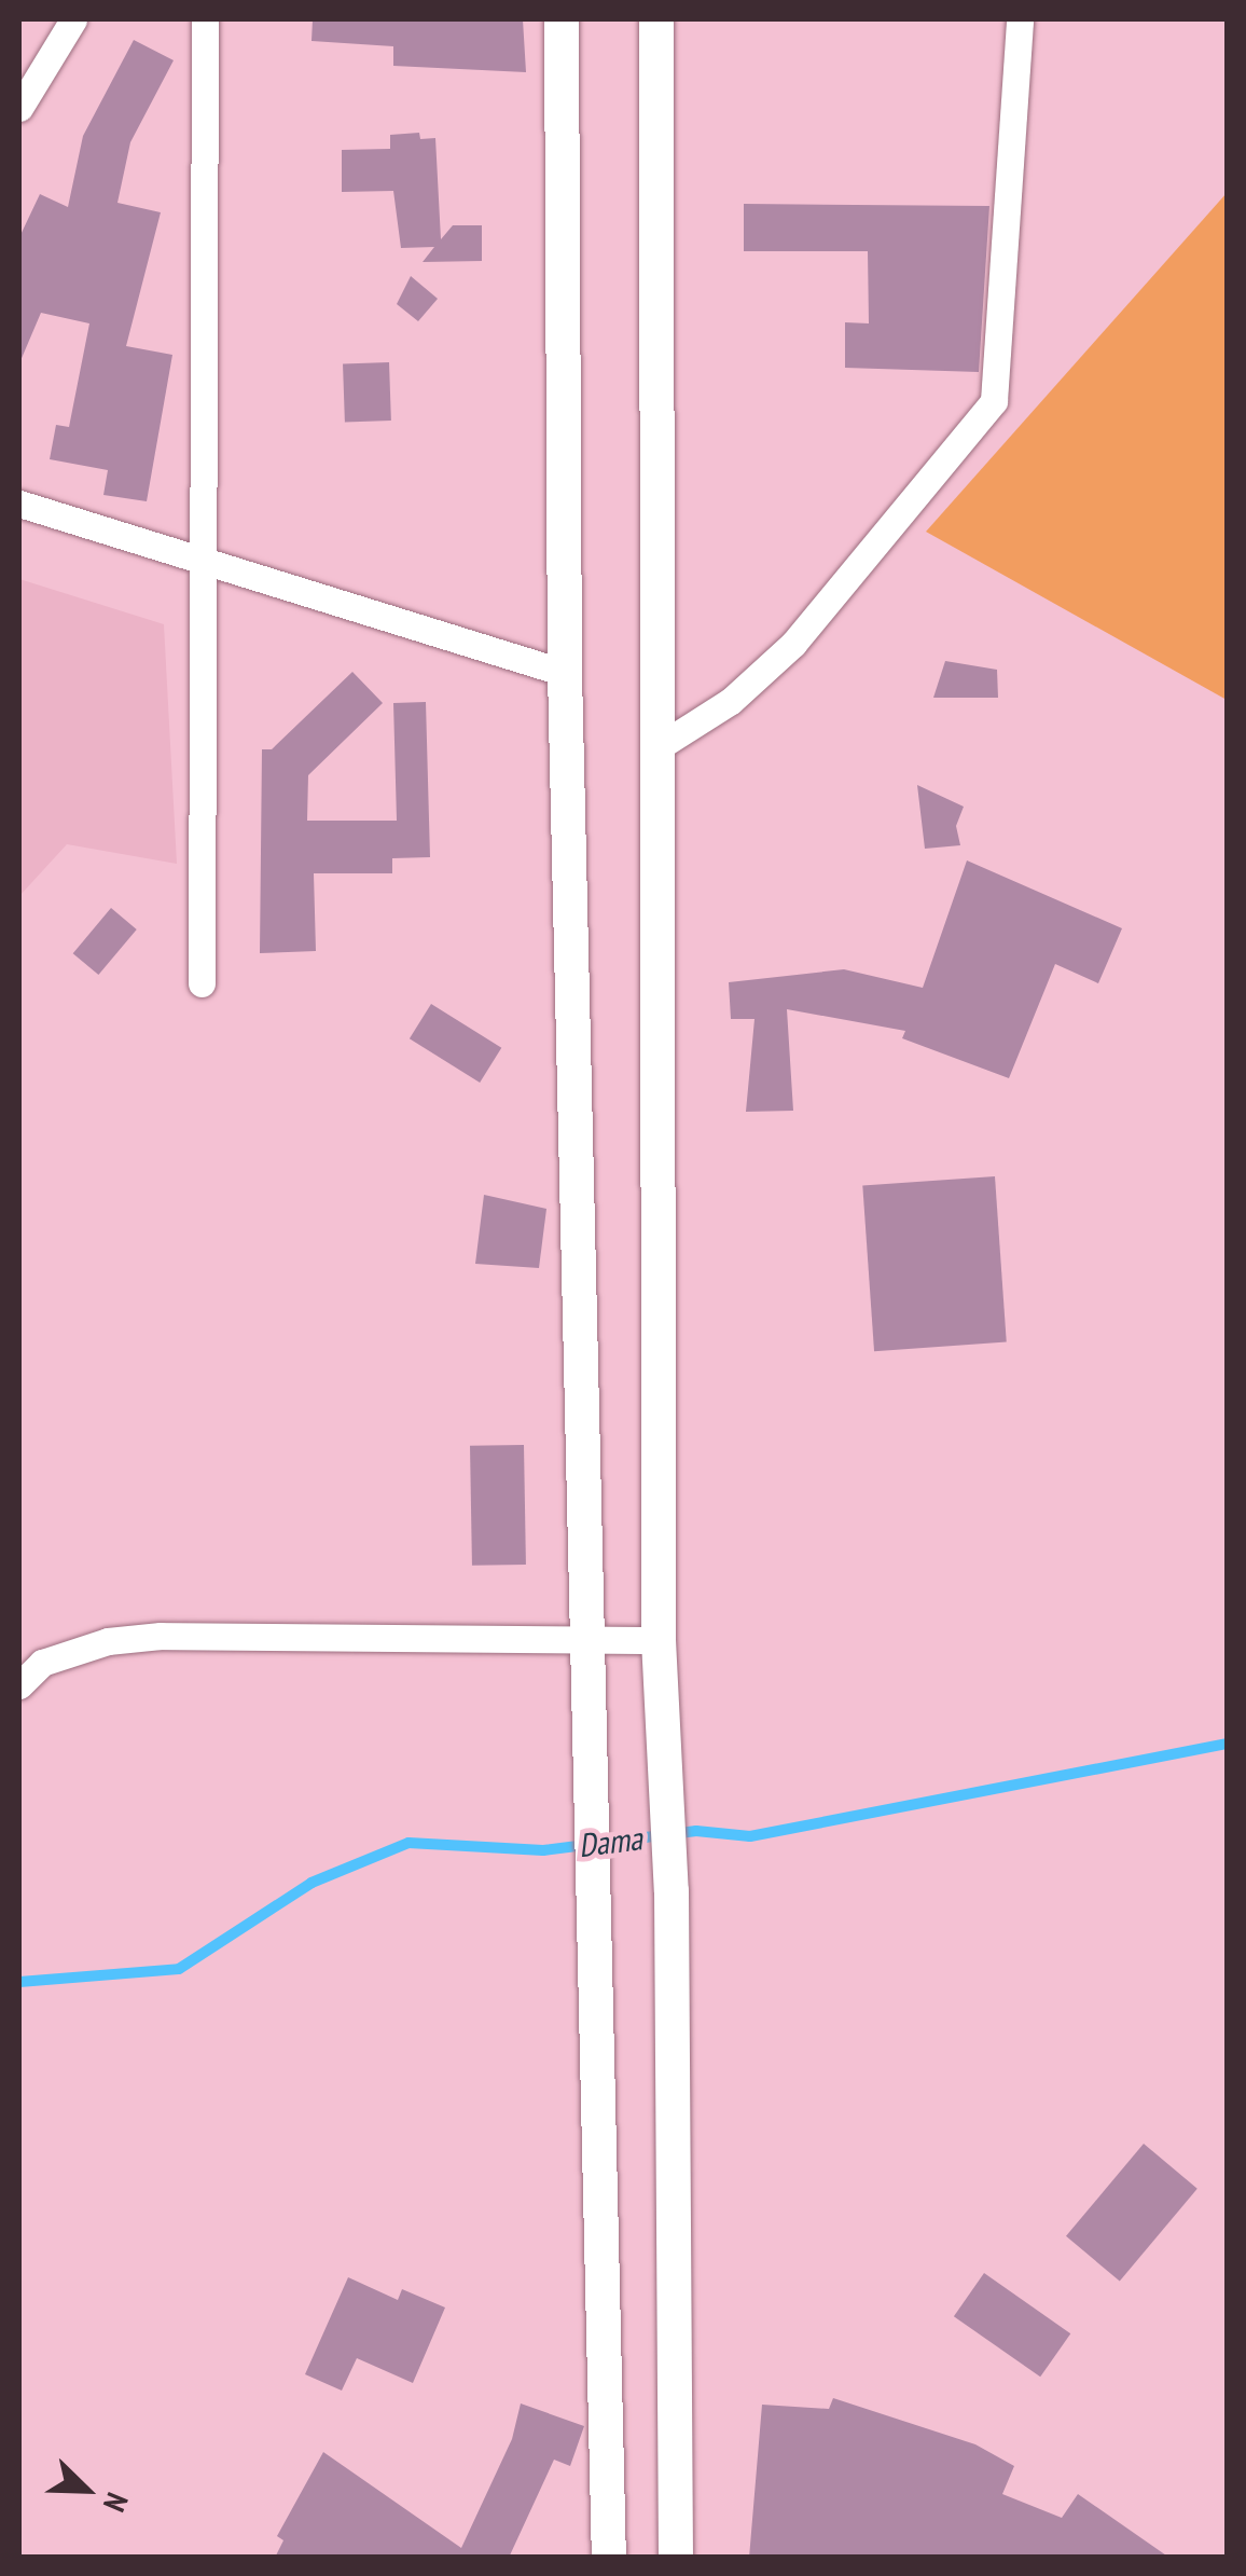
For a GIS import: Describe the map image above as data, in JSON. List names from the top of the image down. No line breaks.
{"water":["Dama"],"north":"bottom right"}
